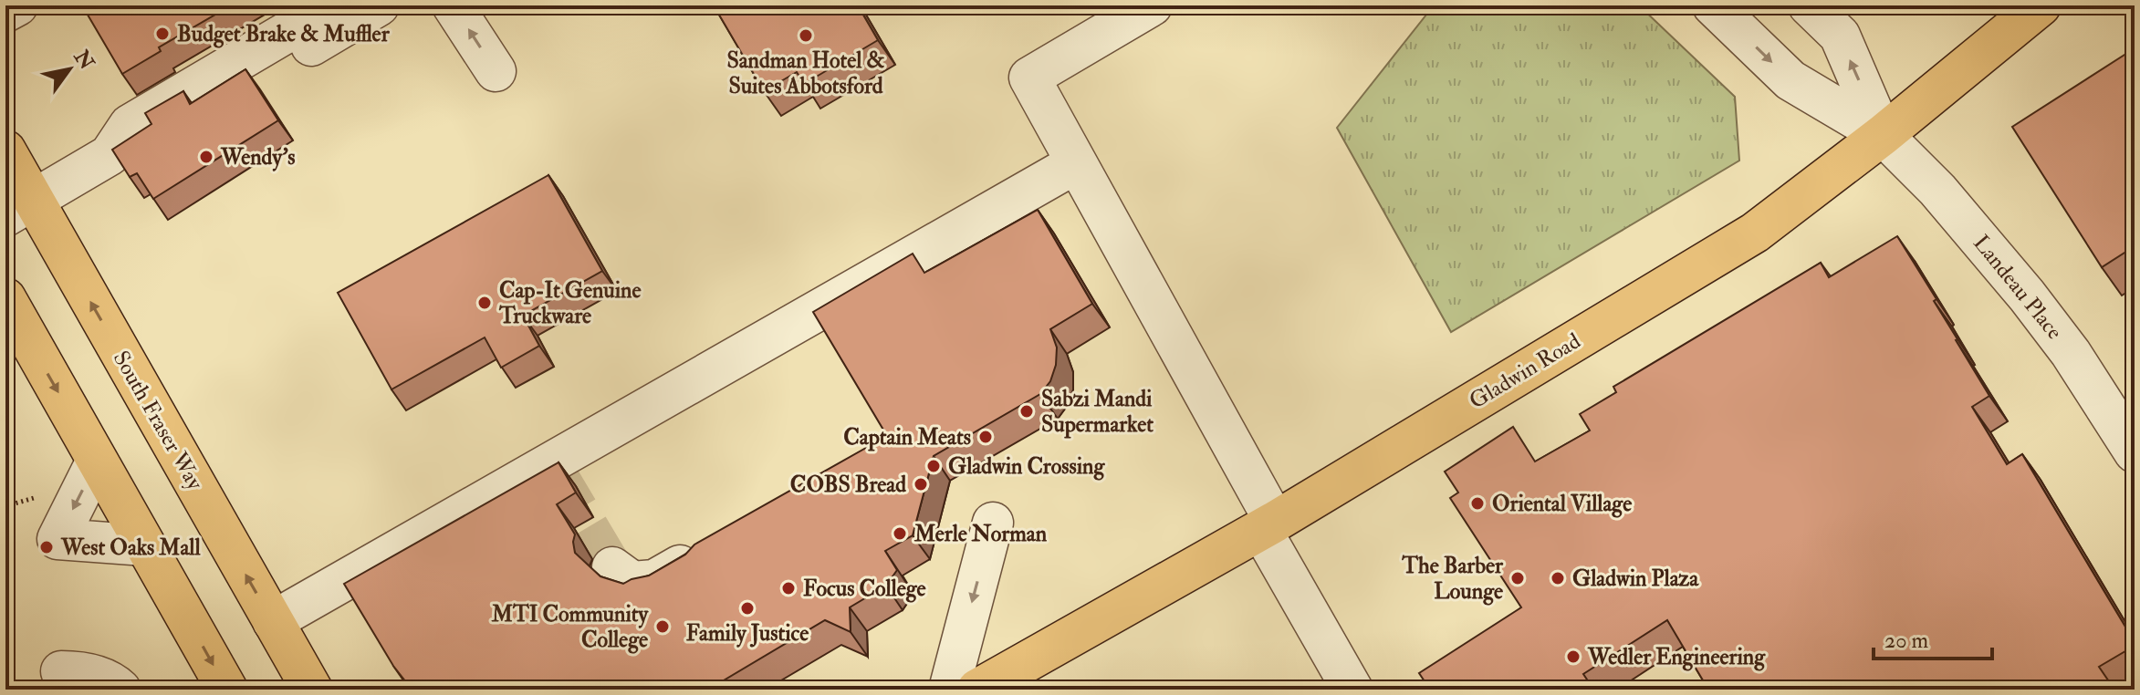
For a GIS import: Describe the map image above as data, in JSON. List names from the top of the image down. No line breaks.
{"streets":{"main road":["Gladwin Road","South Fraser Way"],"street":["Landeau Place"]},"crossings":[["Landeau Place","Gladwin Road"]],"places":["Budget Brake & Muffler","Sandman Hotel & Suites Abbotsford","Wendy's","Cap-It Genuine Truckware","Sabzi Mandi Supermarket","Captain Meats","Gladwin Crossing","COBS Bread","Oriental Village","Merle Norman","West Oaks Mall","The Barber Lounge","Gladwin Plaza","Focus College","Family Justice","MTI Community College","Wedler Engineering"],"scale_bar":"20 m","north":"top right"}
